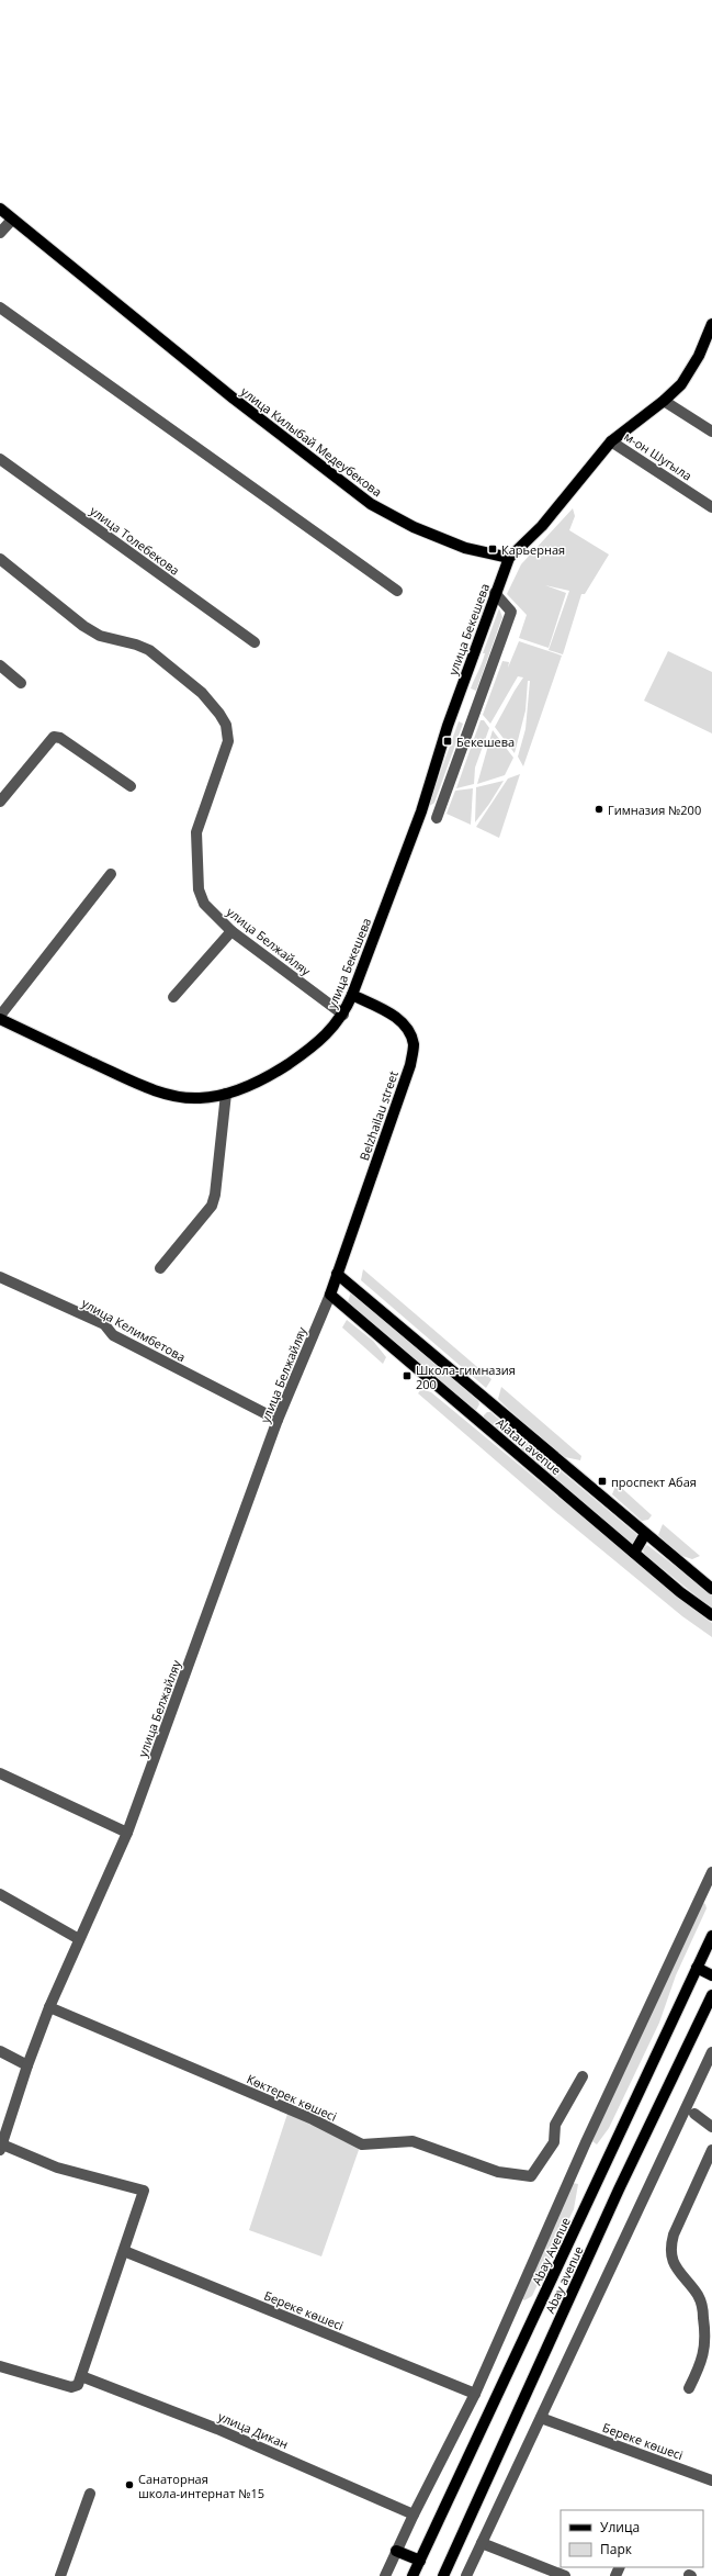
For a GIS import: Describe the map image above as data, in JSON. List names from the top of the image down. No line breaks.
{"streets":{"main road":["улица Килыбай Медеубекова","улица Бекешева","улица Белжайляу","Belzhailau street","Alatau avenue","Abay Avenue","Abay avenue"],"street":["м-он Шугыла","улица Толебекова","улица Келимбетова","Көктерек көшесі","Береке көшесі","улица Дикан"]},"crossings":[["улица Килыбай Медеубекова","улица Бекешева"],["улица Бекешева","улица Белжайляу"],["улица Бекешева","Belzhailau street"],["улица Белжайляу","Belzhailau street"],["улица Белжайляу","улица Келимбетова"],["улица Белжайляу","Alatau avenue"],["улица Белжайляу","Көктерек көшесі"],["Belzhailau street","Alatau avenue"]],"places":{"transit":["Карьерная","Бекешева","Школа-гимназия 200","проспект Абая"],"other":["Гимназия №200","Санаторная школа-интернат №15"]},"legend":["Улица","Парк"]}
